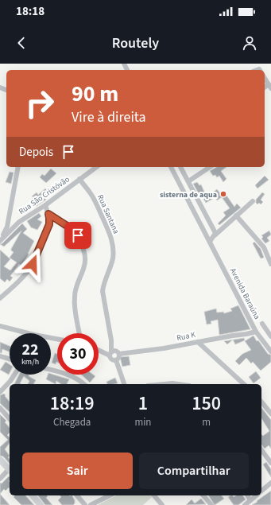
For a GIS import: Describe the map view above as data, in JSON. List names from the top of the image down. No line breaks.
{"streets":{"street":["Rua São Cristóvão","Rua Santana","Avenida Baraúna","Rua K"]},"crossings":[["Rua São Cristóvão","Rua Santana"],["Rua Santana","Rua K"],["Avenida Baraúna","Rua K"]],"places":["sisterna de aqua"],"page":{"status":"18:18","header":"Routely","turn":["90 m","Vire à direita"],"then":"Depois","speed":"22 km/h","limit":"30","eta":["18:19","Chegada","1","min","150","m"],"buttons":["Sair","Compartilhar"]}}
